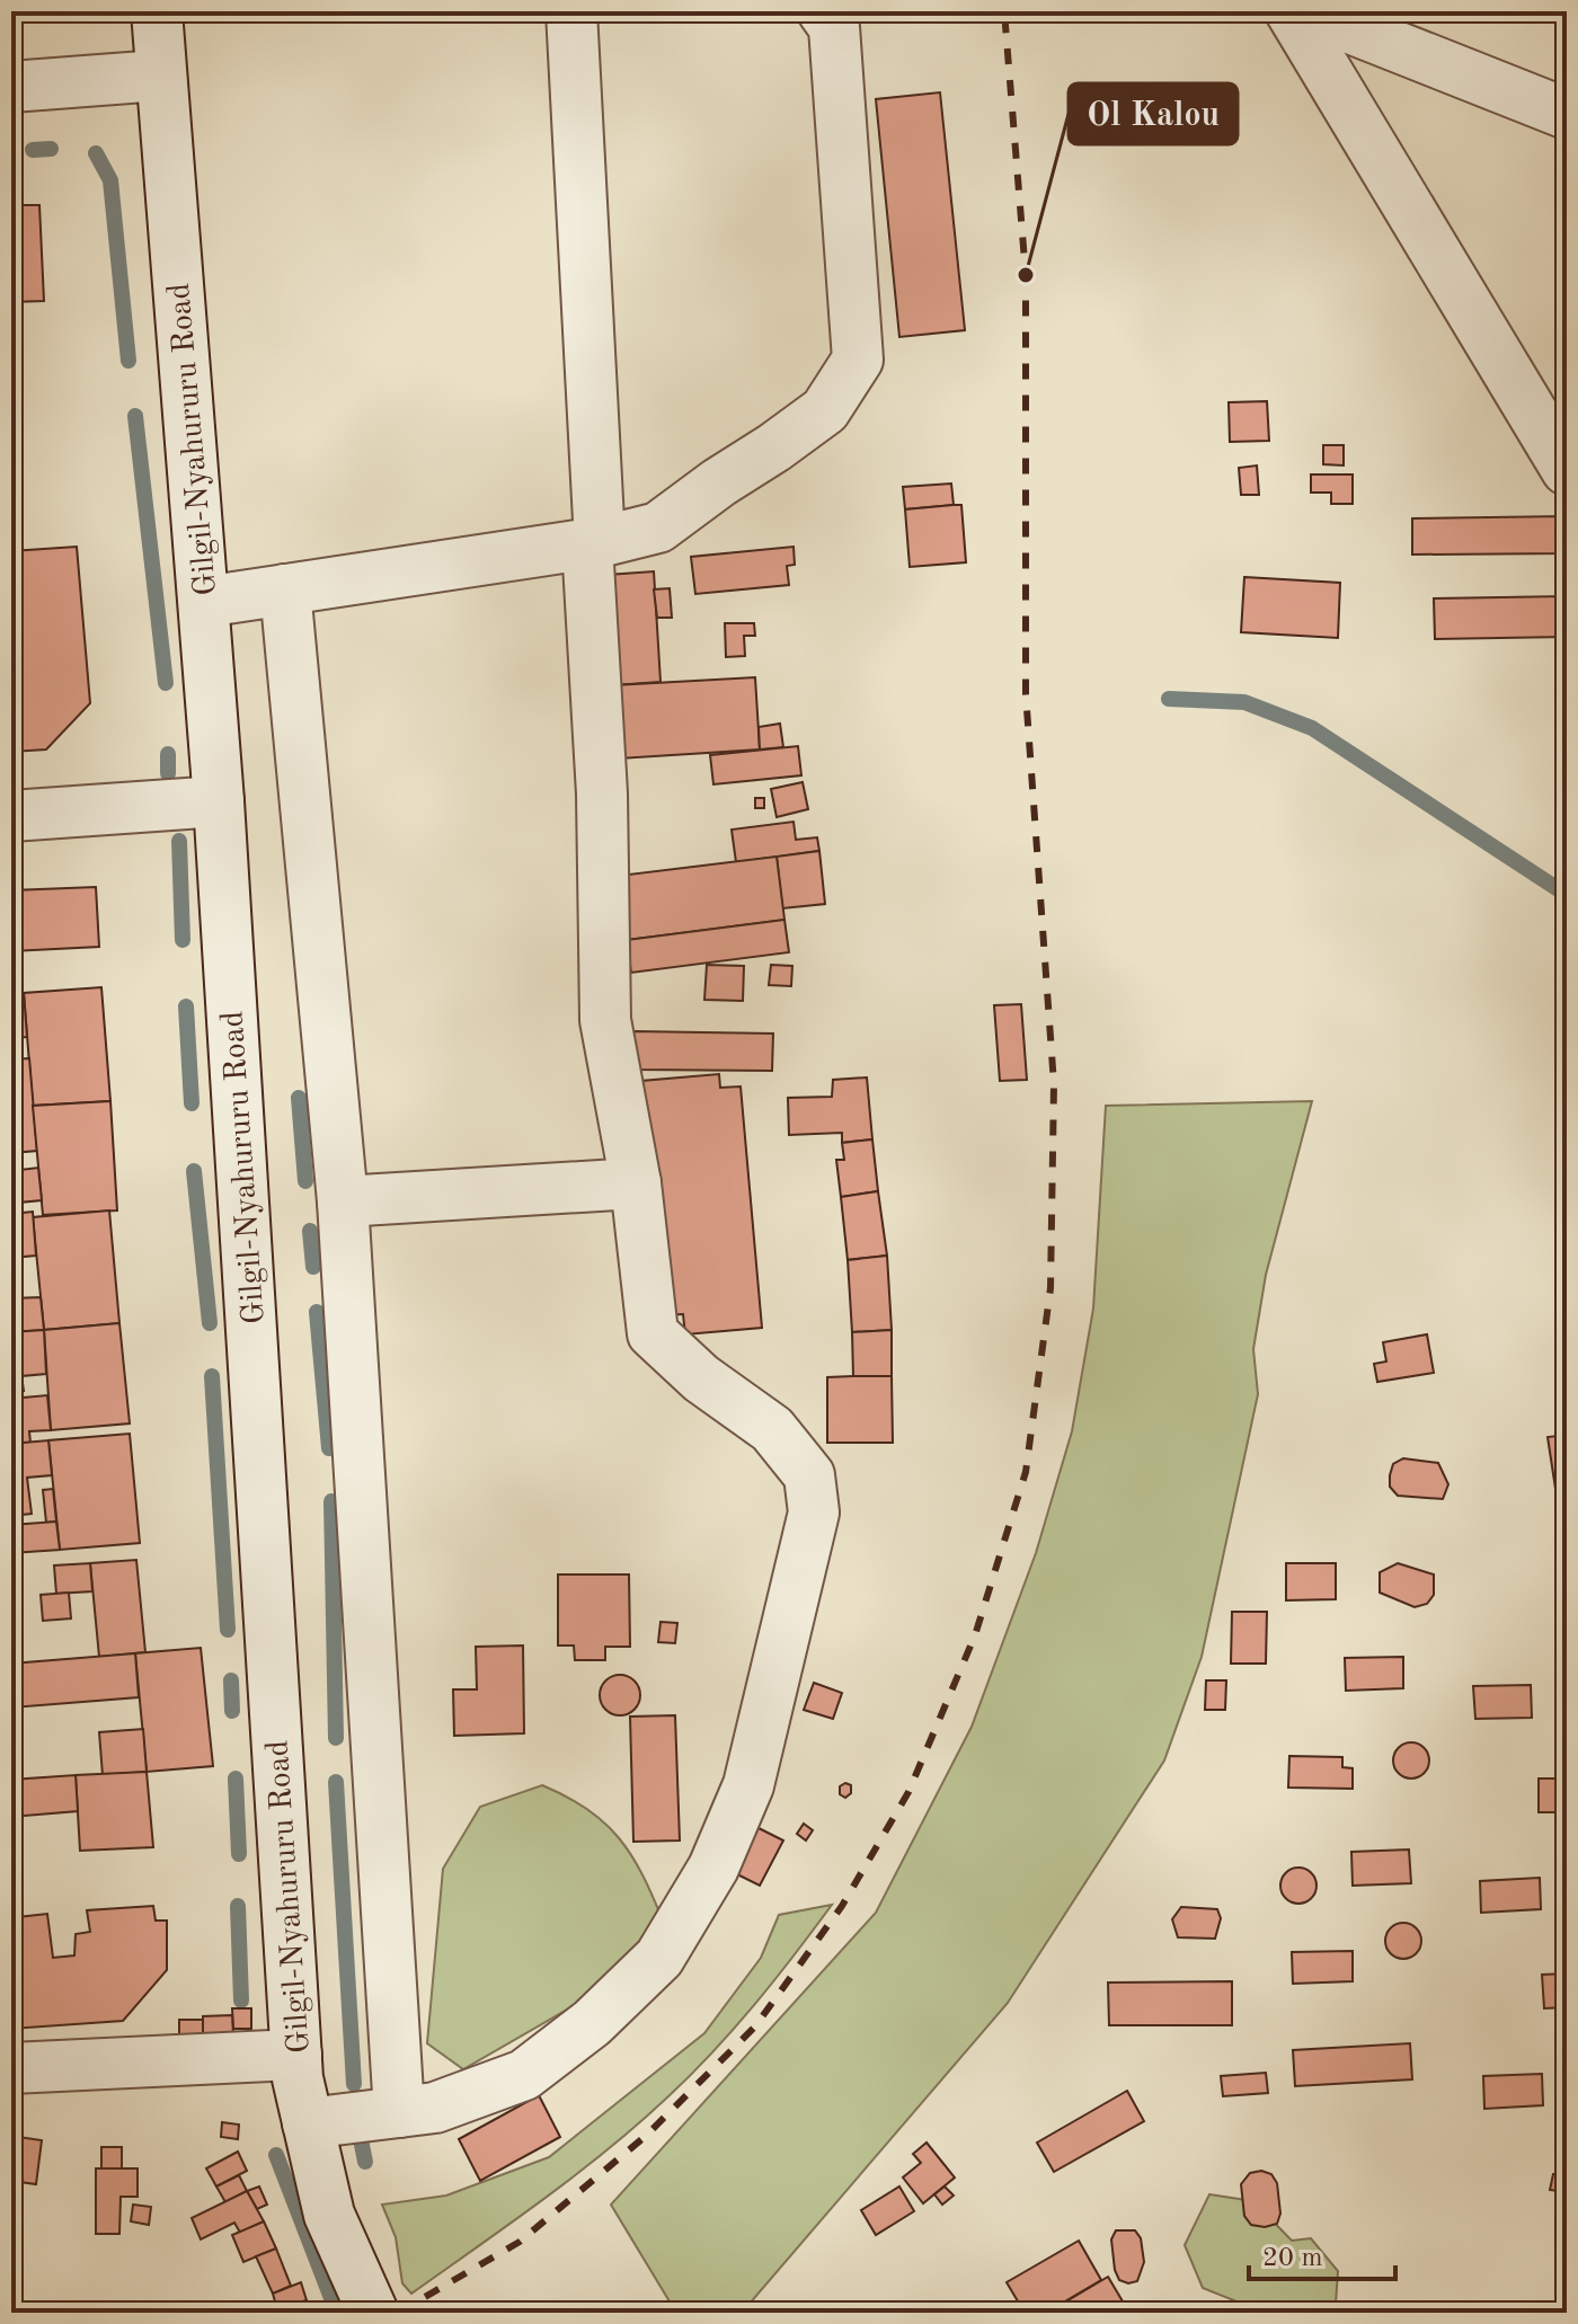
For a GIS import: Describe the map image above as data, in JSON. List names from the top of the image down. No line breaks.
{"streets":{"street":["Gilgil-Nyahururu Road"]},"places":["Ol Kalou"],"scale_bar":"20 m"}
